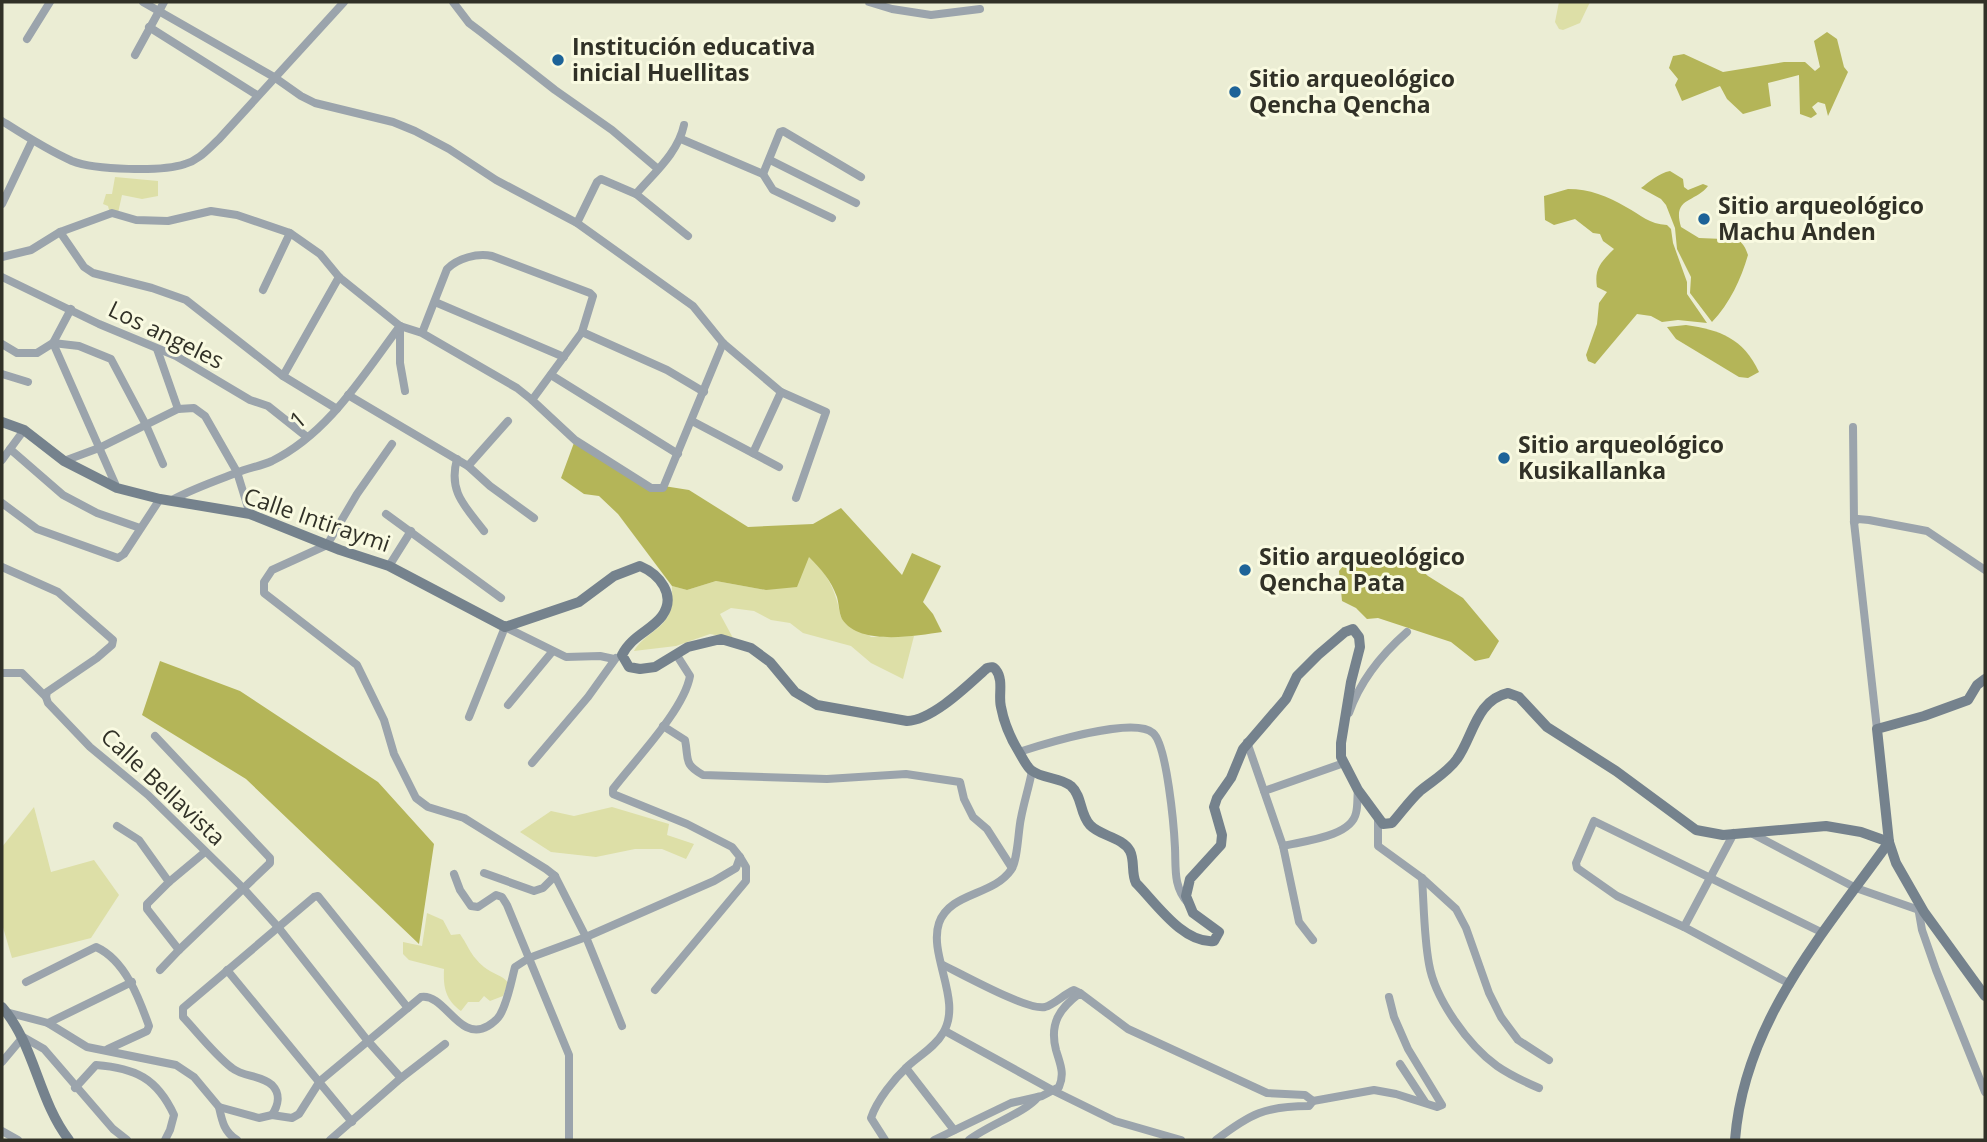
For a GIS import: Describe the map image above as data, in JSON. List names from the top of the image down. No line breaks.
{"streets":{"main road":["Calle Intiraymi"],"street":["Los angeles","1","Calle Bellavista"]},"crossings":[["Los angeles","1"],["1","Calle Intiraymi"]],"places":["Institución educativa inicial Huellitas","Sitio arqueológico Qencha Qencha","Sitio arqueológico Machu Anden","Sitio arqueológico Kusikallanka","Sitio arqueológico Qencha Pata"]}
